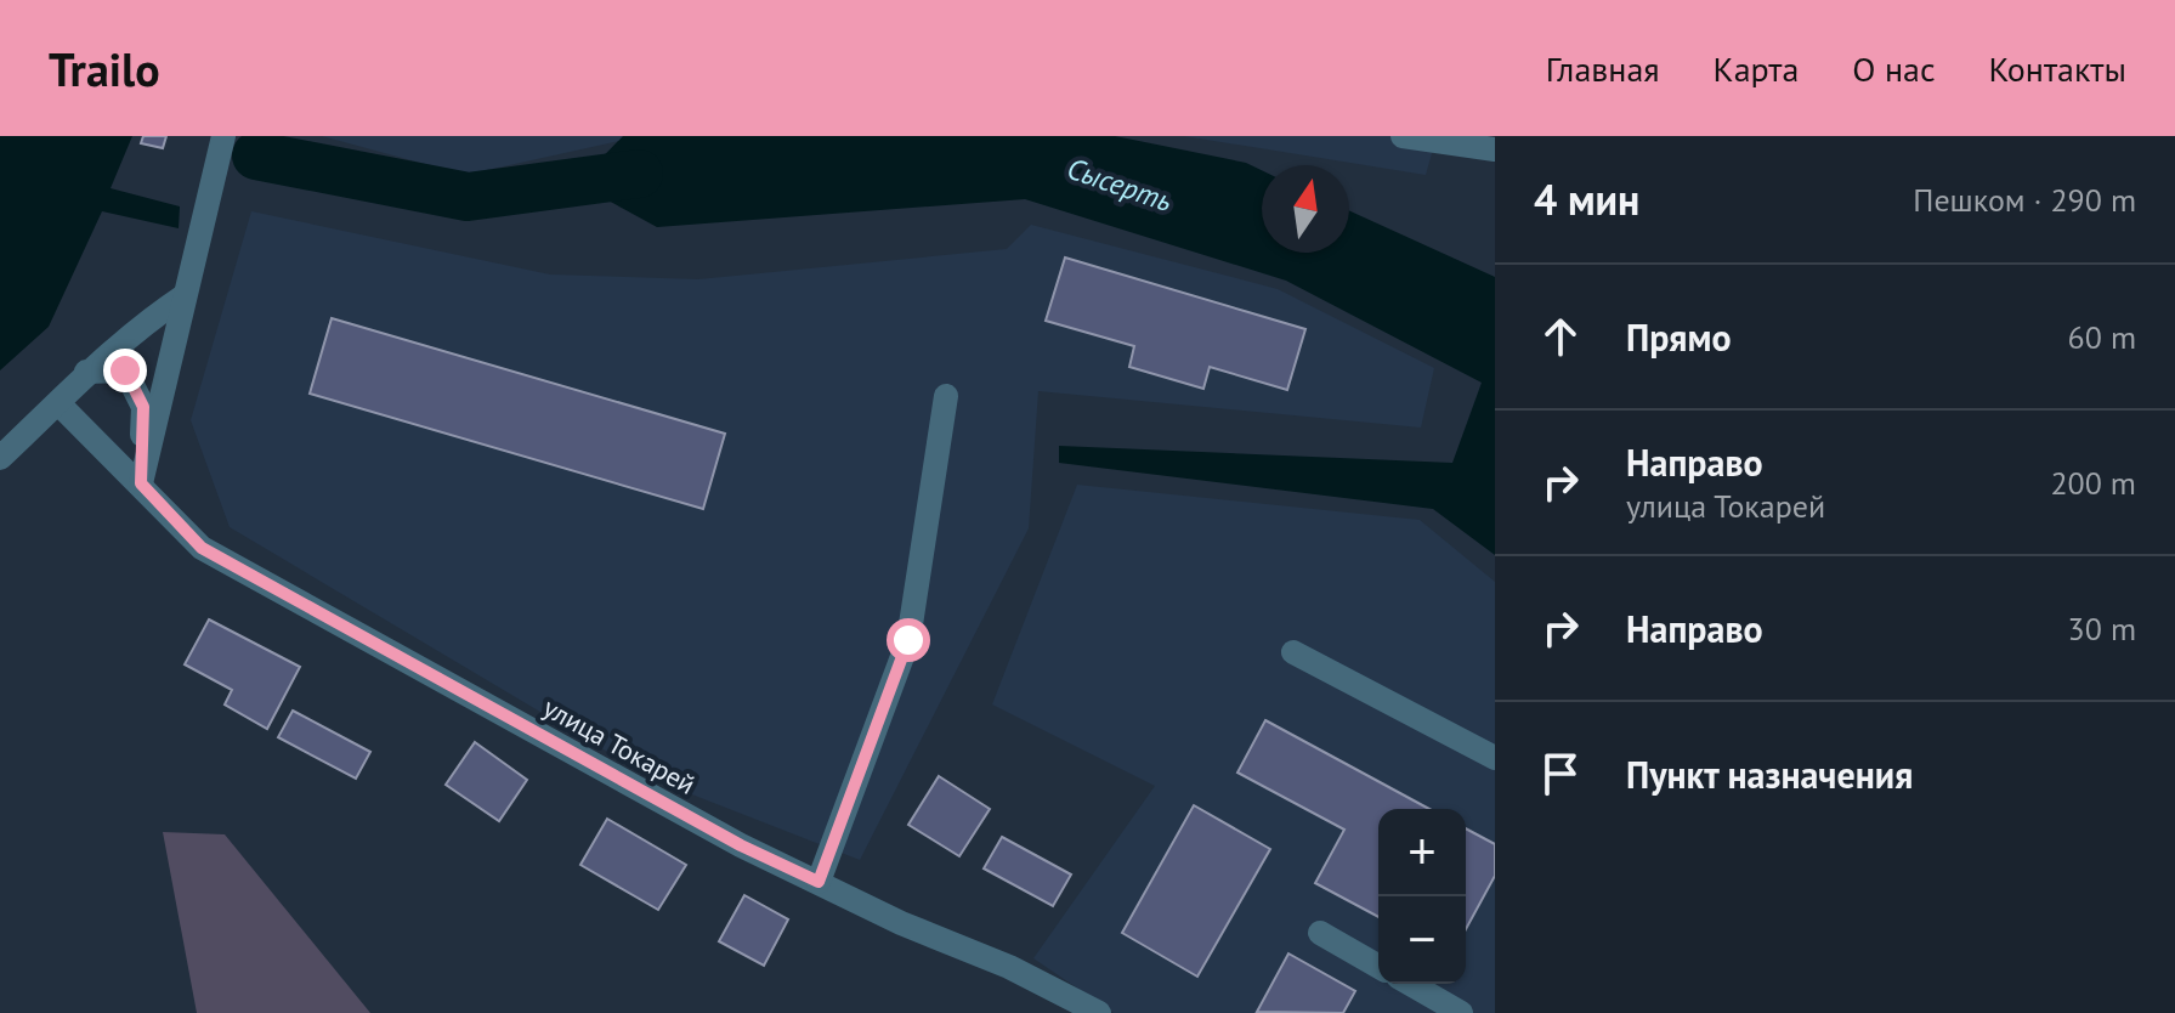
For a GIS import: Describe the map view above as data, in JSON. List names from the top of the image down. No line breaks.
{"streets":{"street":["улица Токарей"]},"water":["Сысерть"],"north":"top","page":{"header":"Trailo","nav":["Главная","Карта","О нас","Контакты"],"heading":["4 мин","Пешком · 290 m"],"list":[["Прямо","60 m"],["Направо","улица Токарей","200 m"],["Направо","30 m"],"Пункт назначения"],"map_buttons":["+","−"]}}
